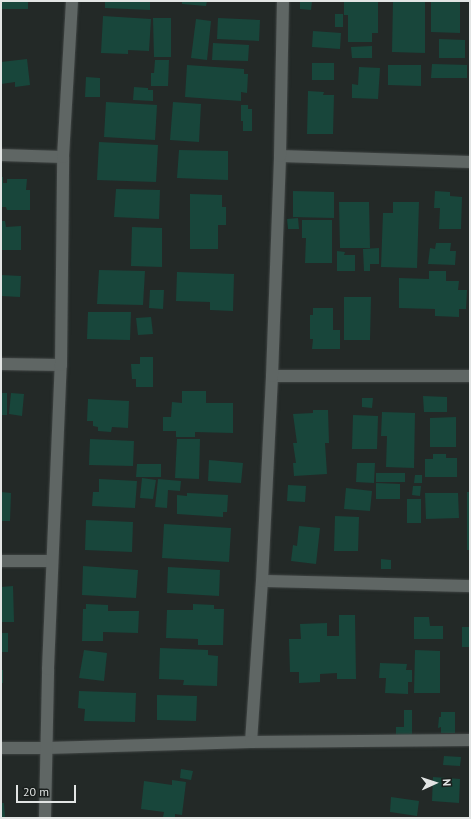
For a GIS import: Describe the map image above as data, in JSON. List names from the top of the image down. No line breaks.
{"scale_bar":"20 m","north":"right"}
